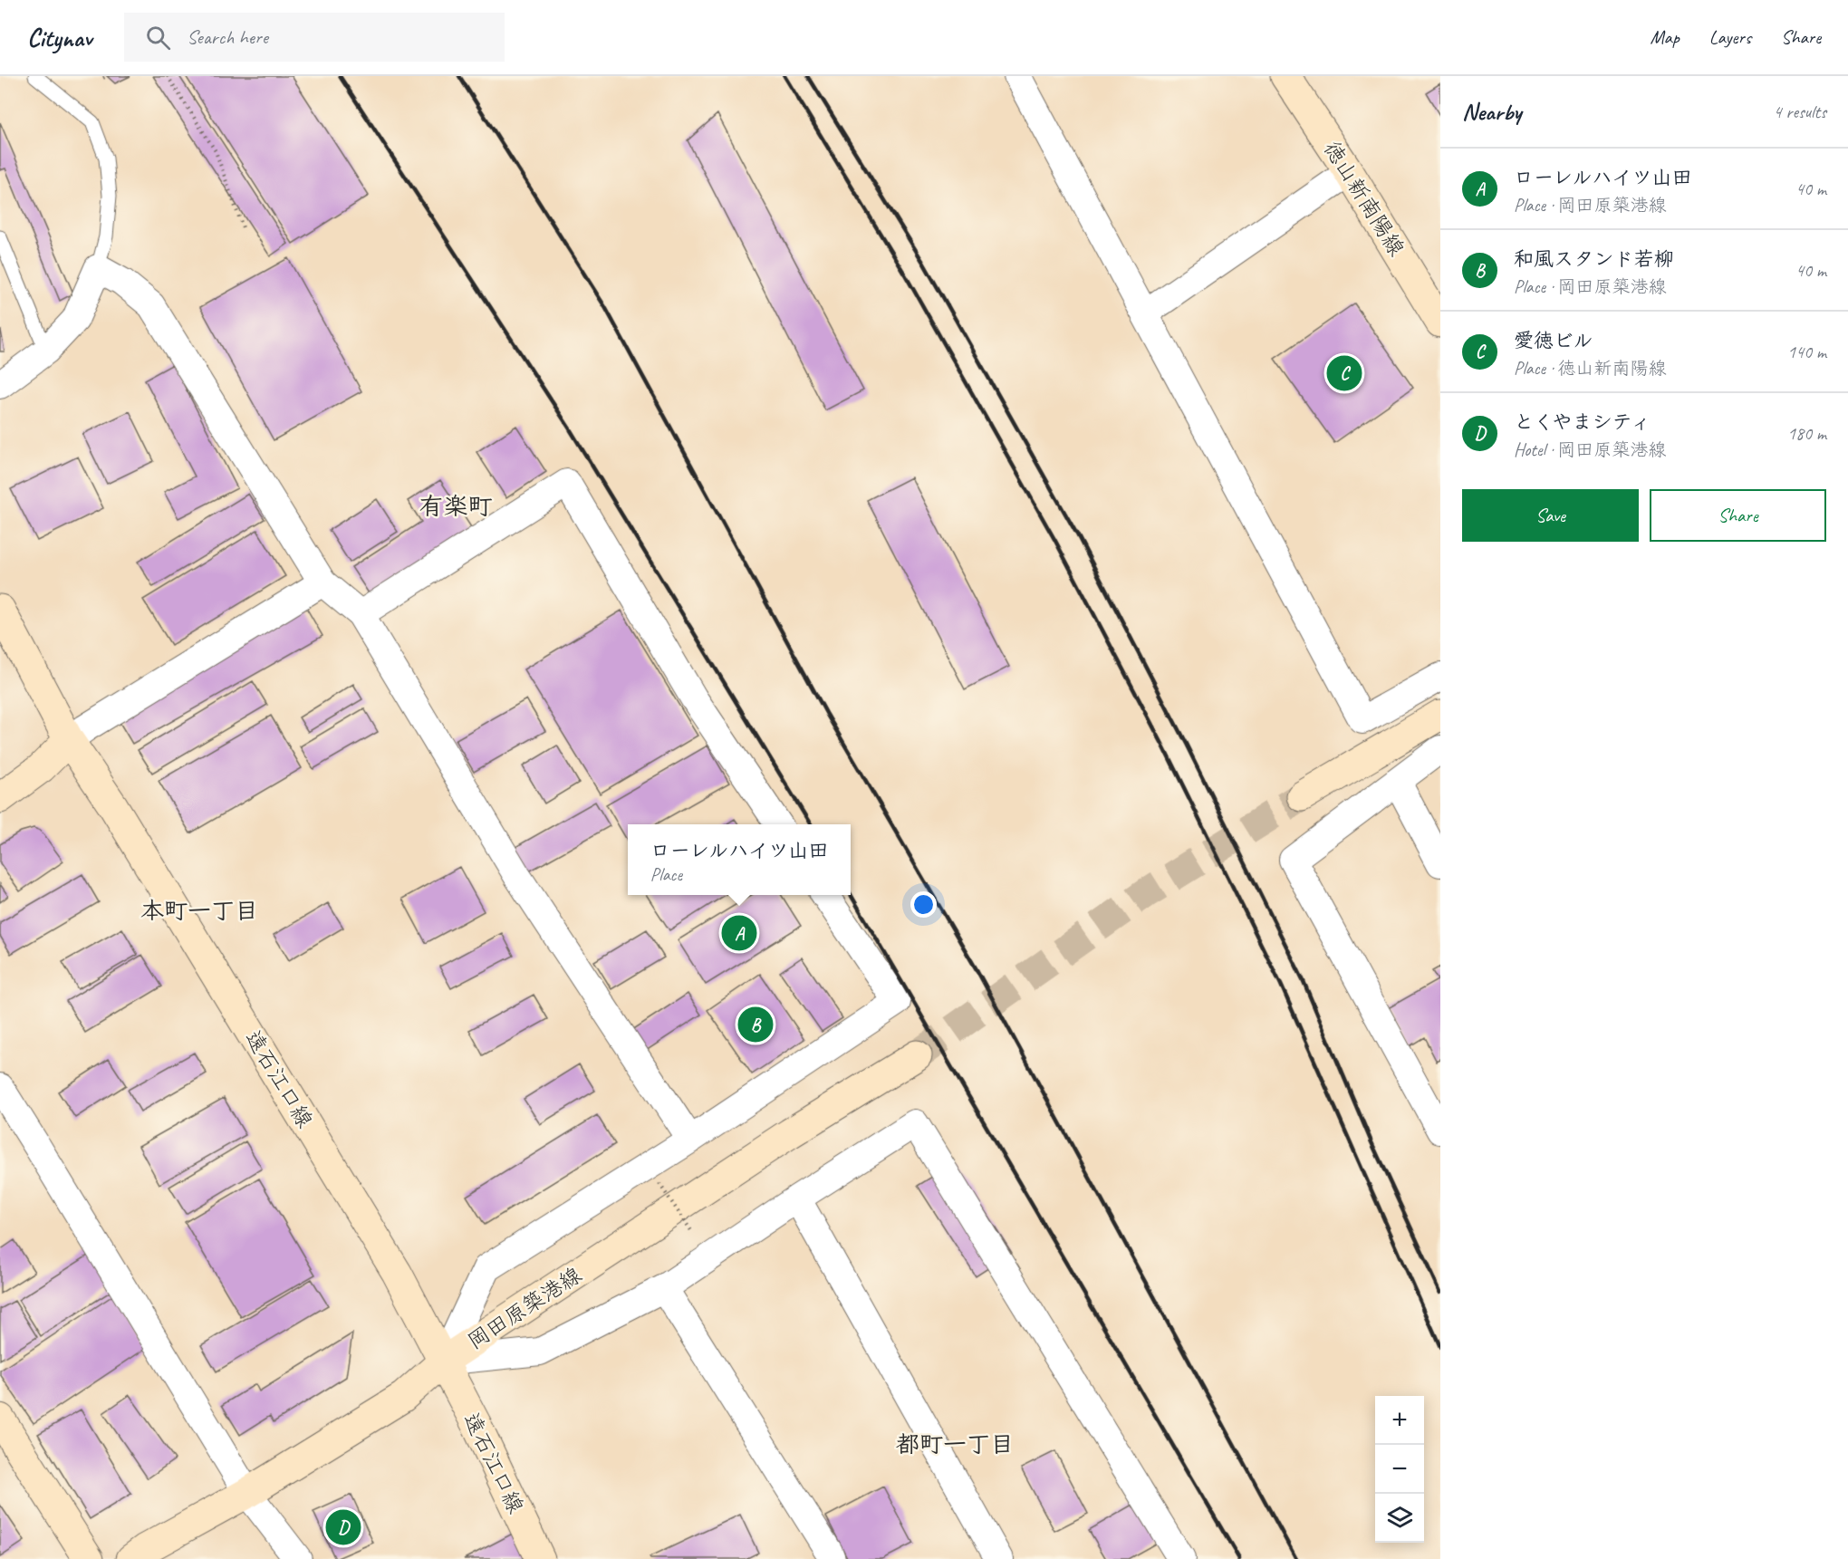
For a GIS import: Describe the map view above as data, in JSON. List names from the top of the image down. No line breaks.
{"streets":{"street":["徳山新南陽線","遠石江口線","岡田原築港線"]},"crossings":[["遠石江口線","岡田原築港線"]],"districts":["有楽町","本町一丁目","都町一丁目"],"page":{"header":"Citynav","search":"Search here","nav":["Map","Layers","Share"],"heading":["Nearby","4 results"],"list":[{"mark":"A","name":"ローレルハイツ山田","note":"Place · 岡田原築港線","value":"40 m"},{"mark":"B","name":"和風スタンド若柳","note":"Place · 岡田原築港線","value":"40 m"},{"mark":"C","name":"愛徳ビル","note":"Place · 徳山新南陽線","value":"140 m"},{"mark":"D","name":"とくやまシティ","note":"Hotel · 岡田原築港線","value":"180 m"}],"pins":["C","A","B","D"],"buttons":["Save","Share"],"popup":["ローレルハイツ山田","Place"],"map_buttons":["+","−"]}}
